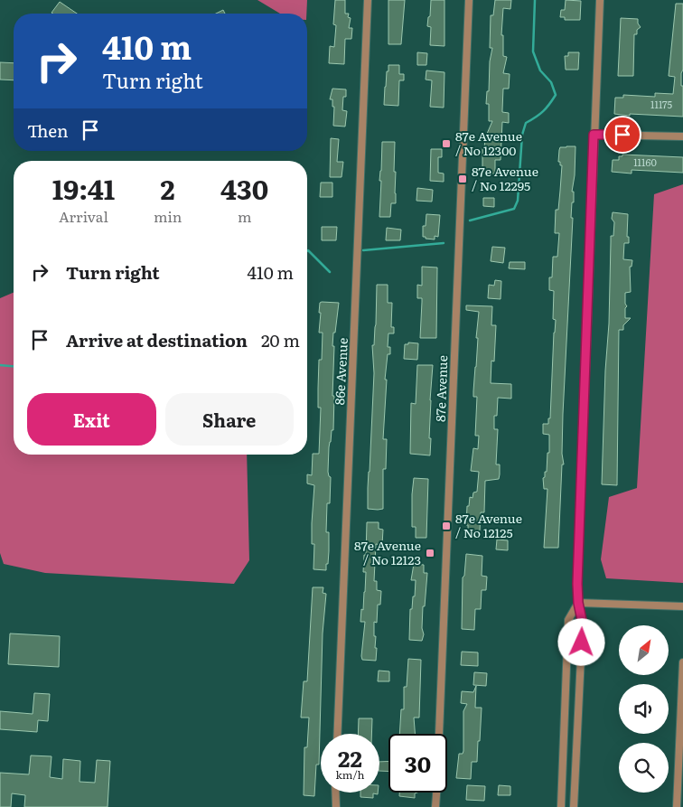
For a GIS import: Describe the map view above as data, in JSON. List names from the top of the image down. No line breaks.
{"streets":{"street":["86e Avenue","87e Avenue"]},"places":{"transit":["87e Avenue / No 12300","87e Avenue / No 12295","87e Avenue / No 12125","87e Avenue / No 12123"]},"house_numbers":["11175","11160"],"north":"top right","page":{"turn":["410 m","Turn right"],"then":"Then","eta":["19:41","Arrival","2","min","430","m"],"list":[{"name":"Turn right","value":"410 m"},{"name":"Arrive at destination","value":"20 m"}],"buttons":["Exit","Share"],"speed":"22 km/h","limit":"30"}}
